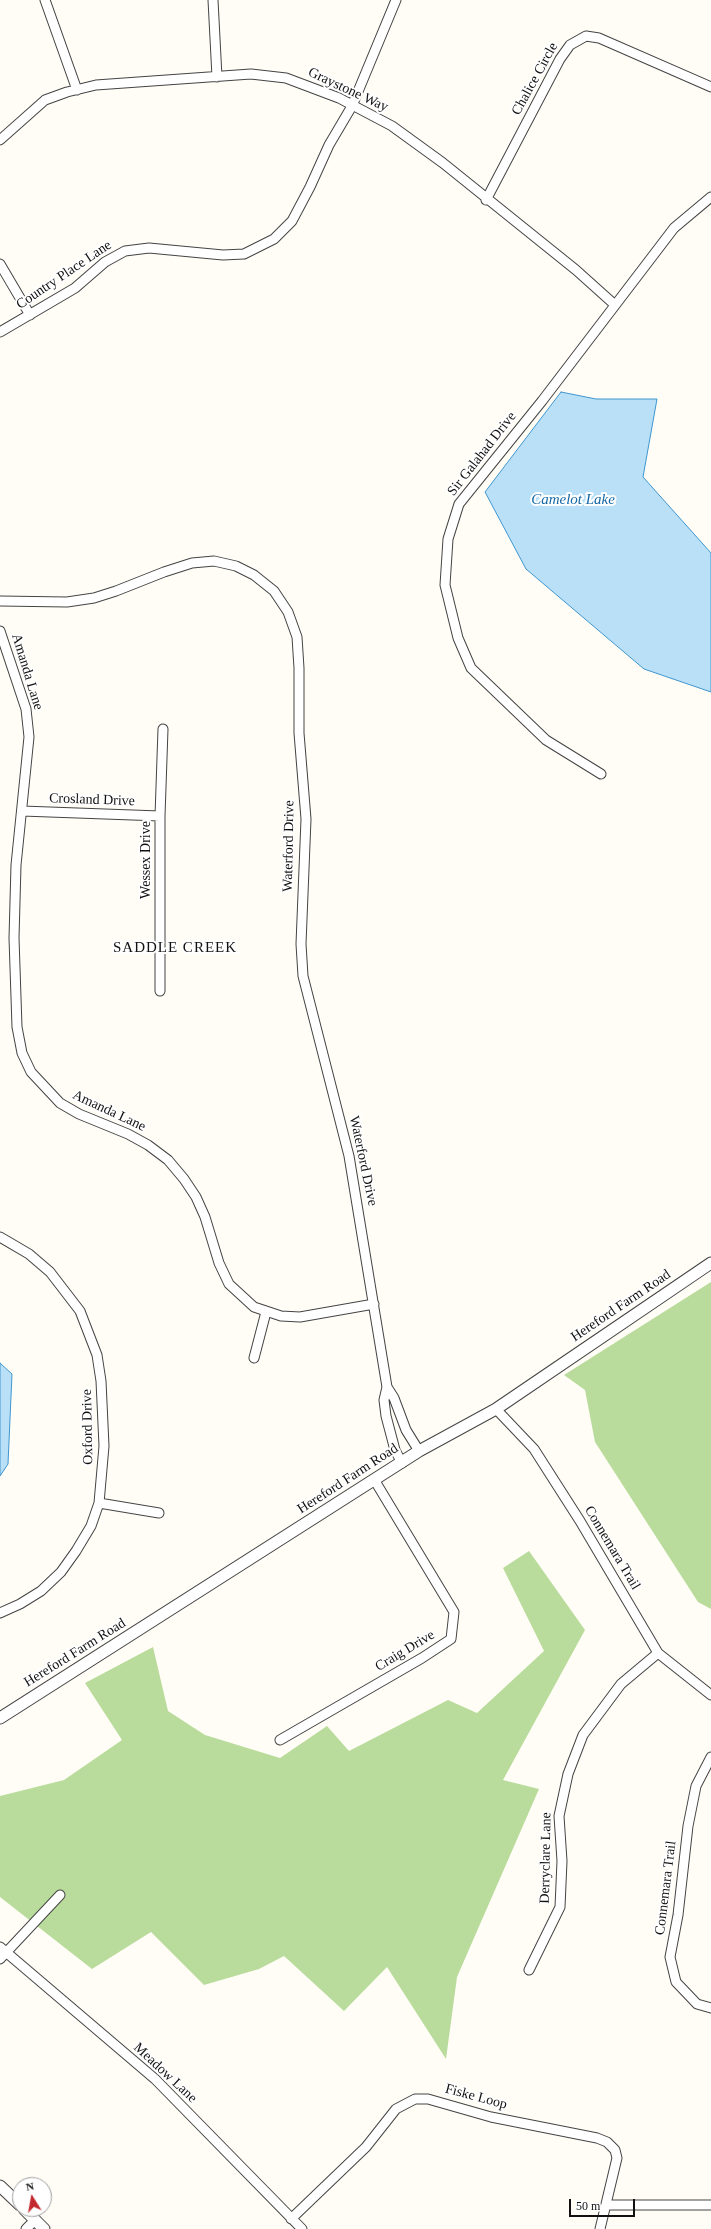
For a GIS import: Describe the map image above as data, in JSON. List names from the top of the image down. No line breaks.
{"streets":{"street":["Chalice Circle","Graystone Way","Country Place Lane","Sir Galahad Drive","Amanda Lane","Crosland Drive","Waterford Drive","Wessex Drive","Hereford Farm Road","Oxford Drive","Connemara Trail","Craig Drive","Derryclare Lane","Meadow Lane","Fiske Loop"]},"crossings":[["Chalice Circle","Graystone Way"],["Graystone Way","Country Place Lane"],["Graystone Way","Sir Galahad Drive"],["Amanda Lane","Crosland Drive"],["Amanda Lane","Waterford Drive"],["Crosland Drive","Wessex Drive"],["Waterford Drive","Hereford Farm Road"],["Hereford Farm Road","Connemara Trail"],["Hereford Farm Road","Craig Drive"],["Connemara Trail","Derryclare Lane"],["Meadow Lane","Fiske Loop"]],"districts":["SADDLE CREEK"],"water":["Camelot Lake"],"scale_bar":"50 m","north":"top"}
